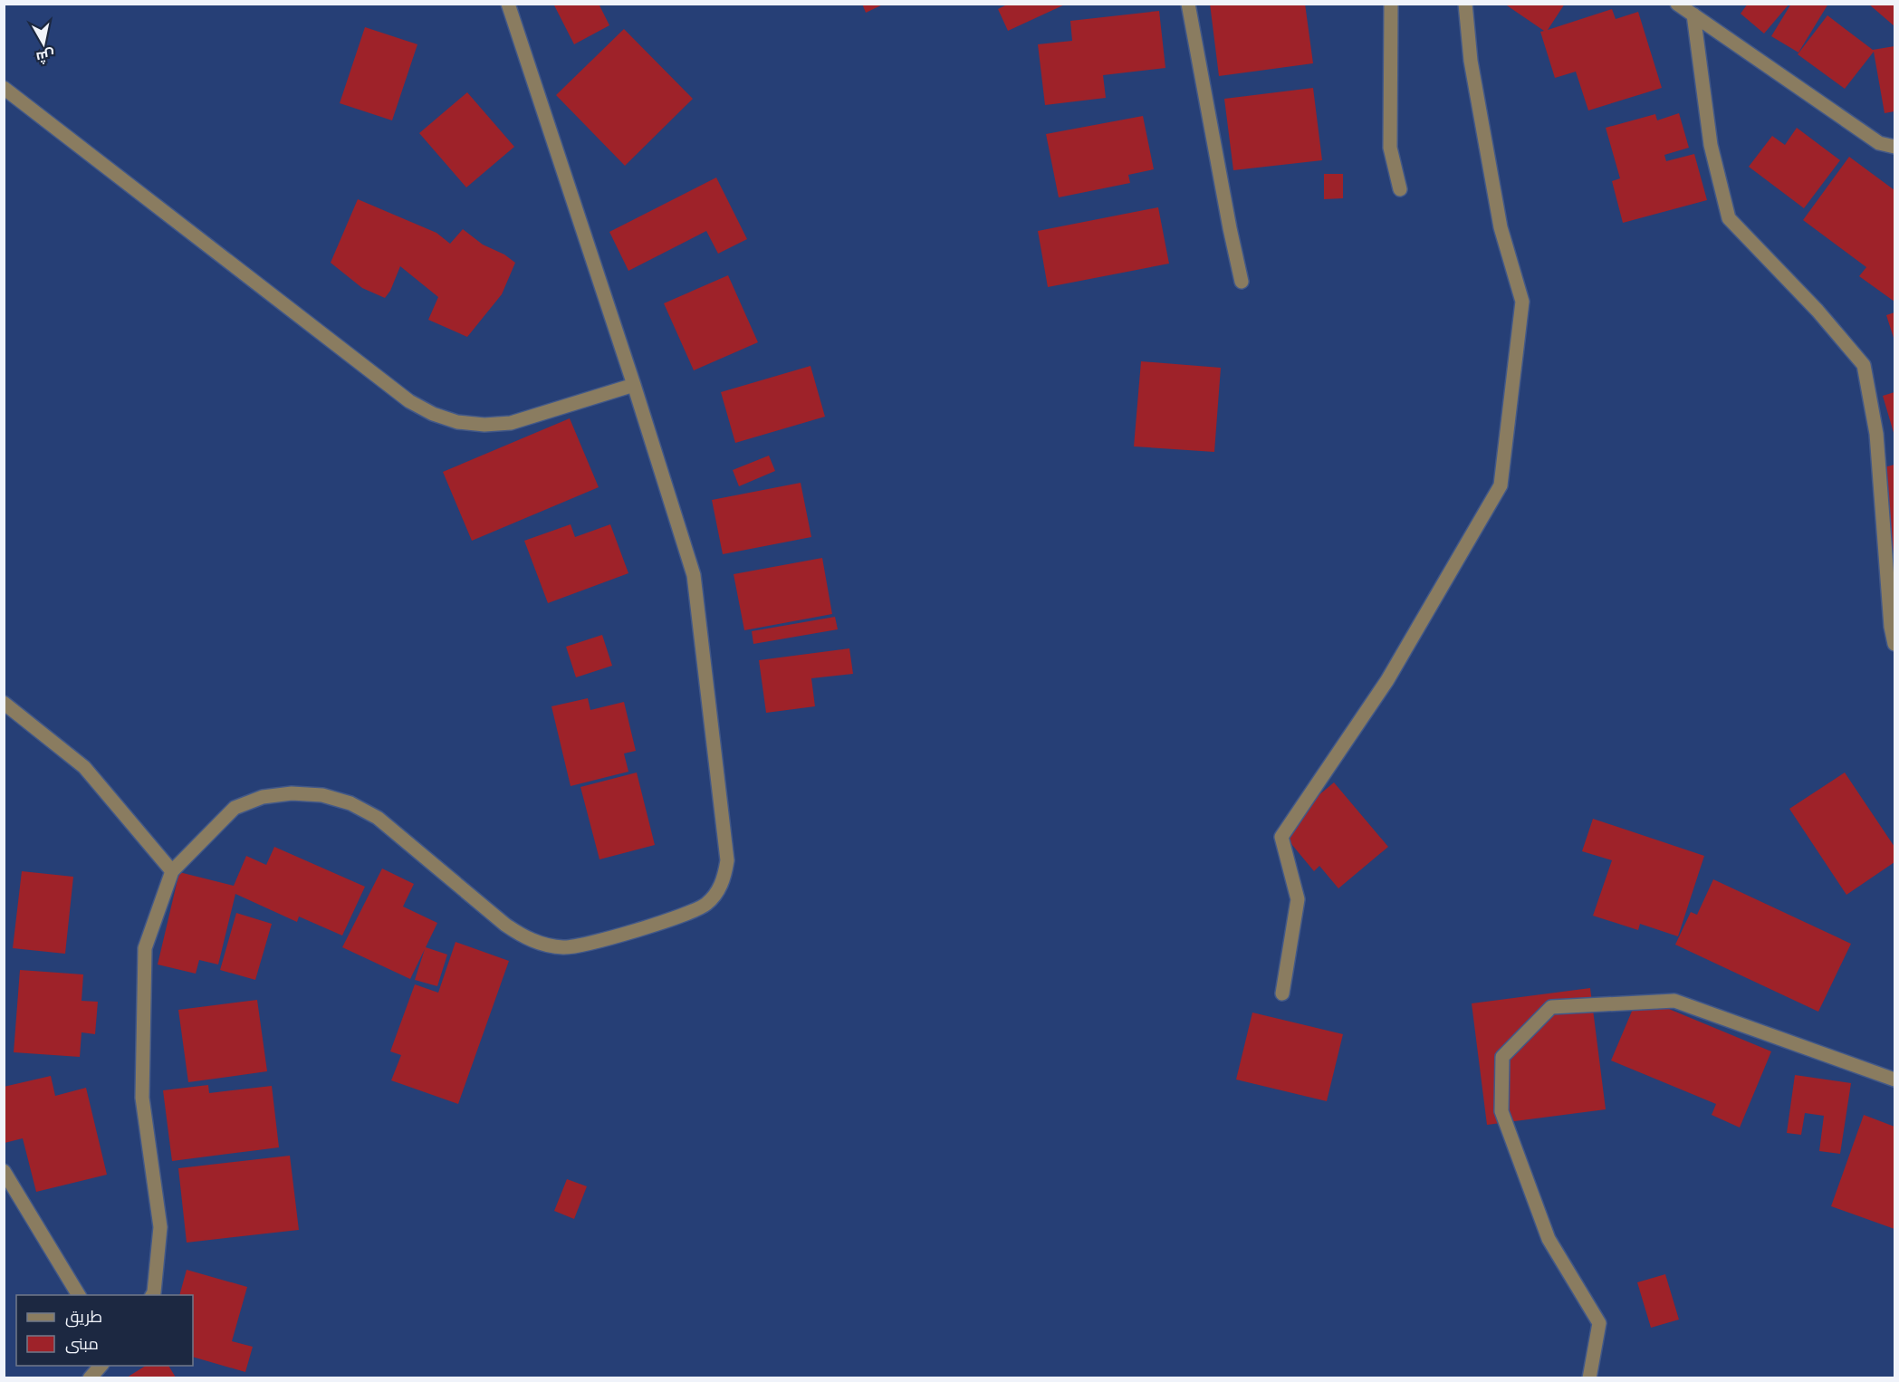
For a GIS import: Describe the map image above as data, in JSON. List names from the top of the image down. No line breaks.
{"legend":["طريق","مبنى"],"north":"bottom"}
